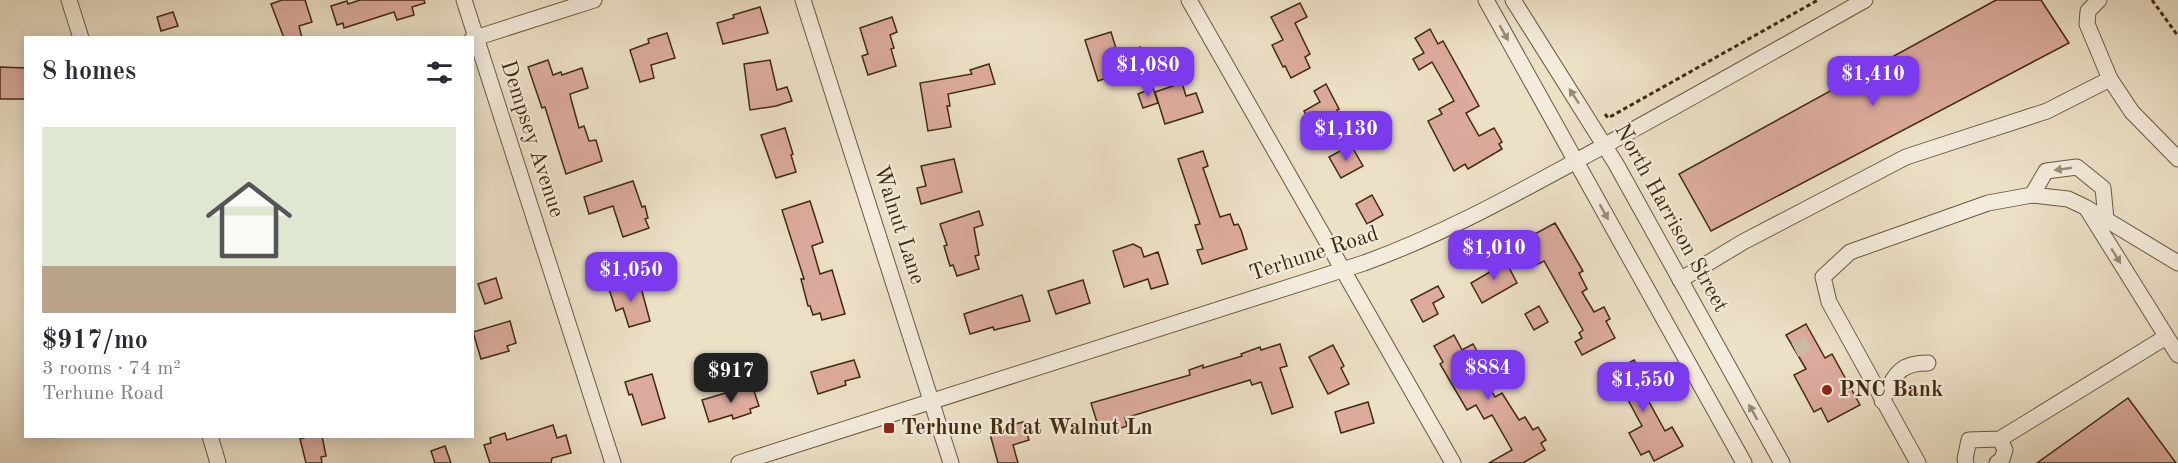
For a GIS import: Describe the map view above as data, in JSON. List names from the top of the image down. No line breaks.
{"streets":{"street":["Dempsey Avenue","North Harrison Street","Walnut Lane","Terhune Road"]},"crossings":[["North Harrison Street","Terhune Road"],["Walnut Lane","Terhune Road"]],"places":{"other":["PNC Bank"],"transit":["Terhune Rd at Walnut Ln"]},"page":{"heading":"8 homes","price":["$1,080","$1,410","$1,130","$1,010","$1,050","$884","$917","$1,550"],"list":[{"name":"$917/mo","note":"3 rooms · 74 m² · Terhune Road"}]}}
